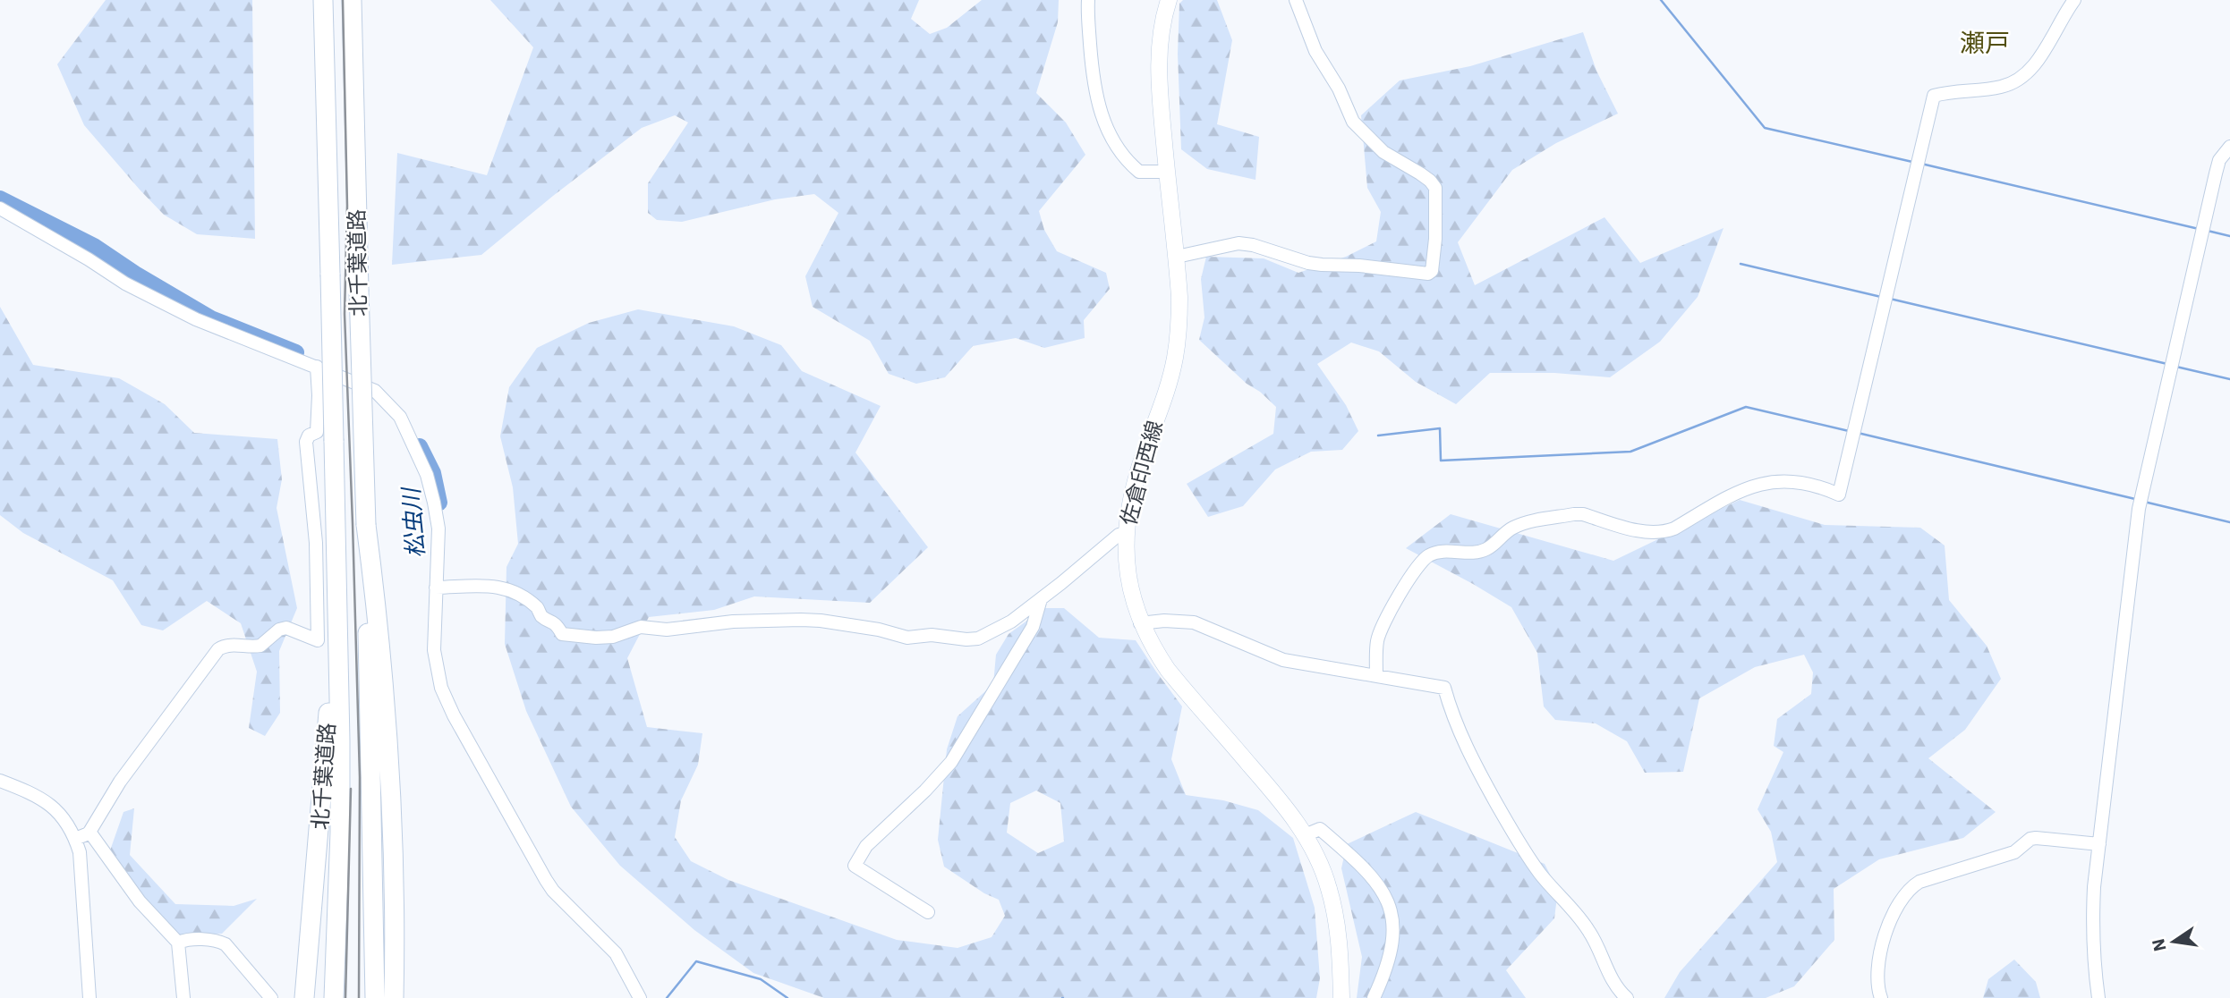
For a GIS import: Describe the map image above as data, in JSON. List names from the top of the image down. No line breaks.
{"streets":{"highway":["北千葉道路"],"main road":["佐倉印西線"]},"districts":["瀬戸"],"water":["松虫川"],"north":"left"}
